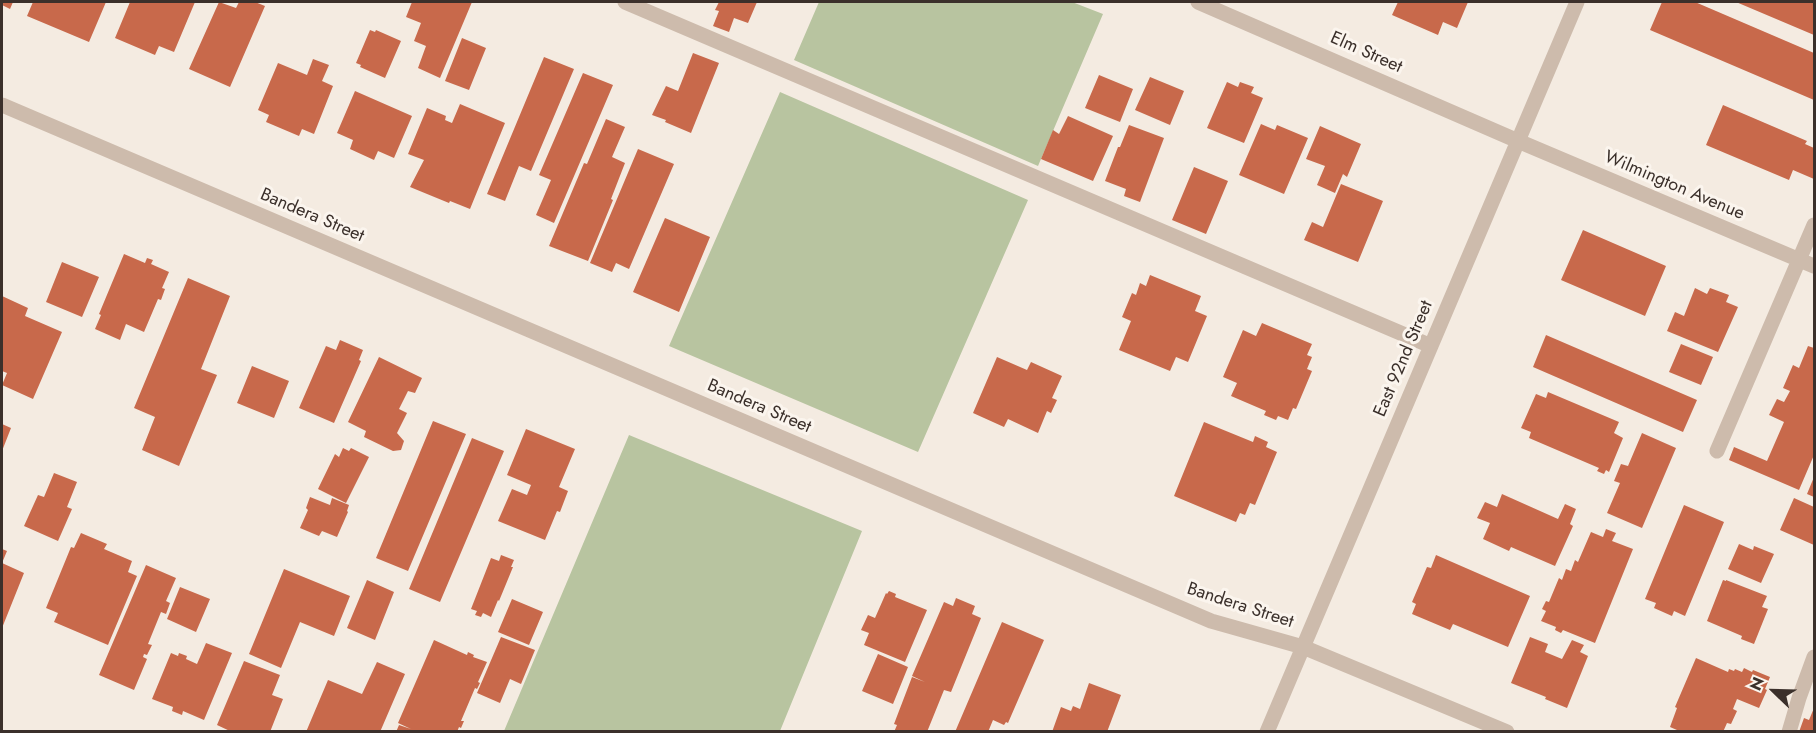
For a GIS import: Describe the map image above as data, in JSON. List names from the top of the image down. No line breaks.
{"streets":{"street":["Elm Street","Wilmington Avenue","Bandera Street","East 92nd Street"]},"crossings":[["Elm Street","Wilmington Avenue"],["Elm Street","East 92nd Street"],["Wilmington Avenue","East 92nd Street"],["Bandera Street","East 92nd Street"]],"north":"top left"}
